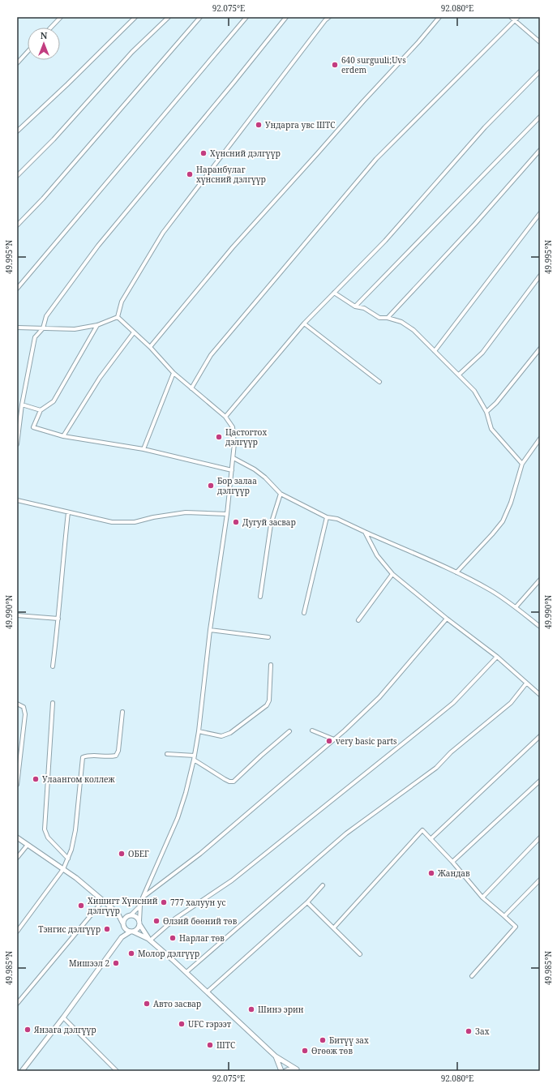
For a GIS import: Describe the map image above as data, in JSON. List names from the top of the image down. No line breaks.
{"places":["640 surguuli;Uvs erdem","Ундарга увс ШТС","Хүнсний дэлгүүр","Наранбулаг хүнсний дэлгүүр","Цастогтох дэлгүүр","Бор залаа дэлгүүр","Дугуй засвар","very basic parts","Улаангом коллеж","ОБЕГ","Жандав","777 халуун ус","Хишигт Хүнсний дэлгүүр","Өлзий бөөний төв","Тэнгис дэлгүүр","Нарлаг төв","Молор дэлгүүр","Мишээл 2","Авто засвар","Шинэ эрин","UFC гэрээт","Янзага дэлгүүр","Зах","Битүү зах","ШТС","Өгөөж төв"],"north":"top","coordinates":["92.075°E","92.080°E","49.995°N","49.990°N","49.985°N"]}
